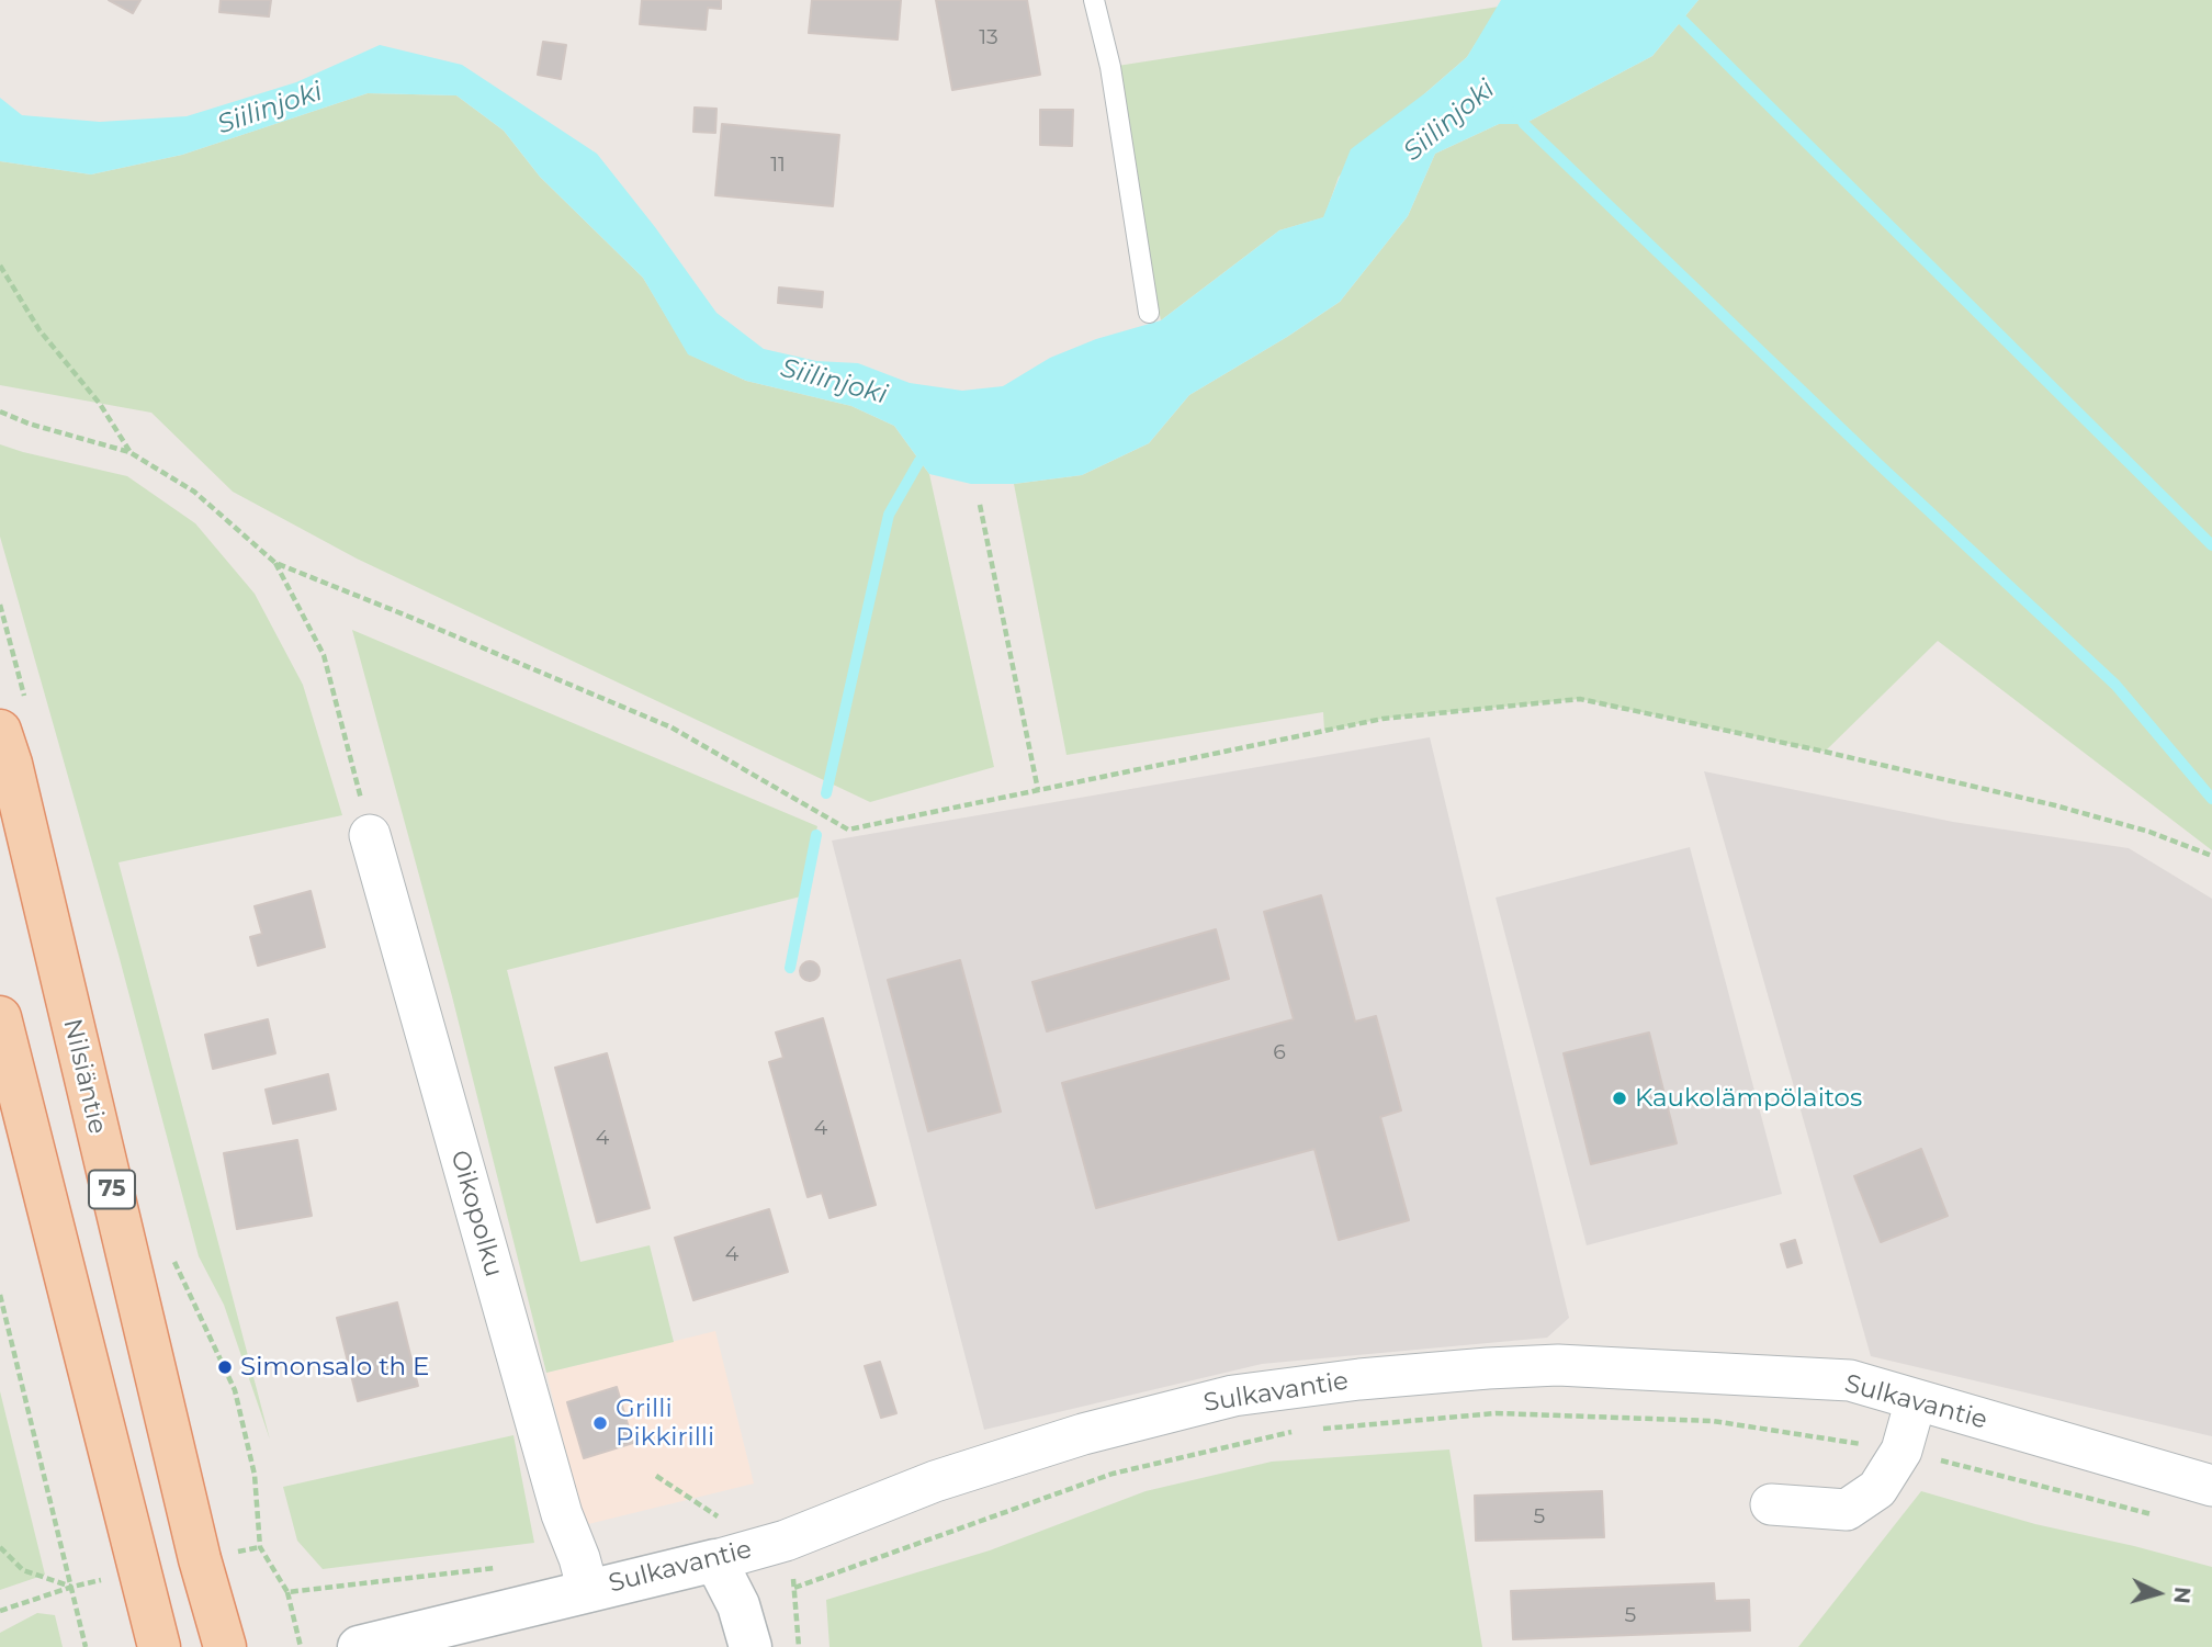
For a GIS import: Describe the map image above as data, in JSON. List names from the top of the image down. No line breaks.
{"streets":{"main road":["Nilsiäntie","75"],"street":["Oikopolku","Sulkavantie"]},"crossings":[["Oikopolku","Sulkavantie"]],"water":["Siilinjoki"],"places":["Kaukolämpölaitos","Simonsalo th E","Grilli Pikkirilli"],"house_numbers":["13","11","6","4","4","4","5","5"],"north":"right"}
